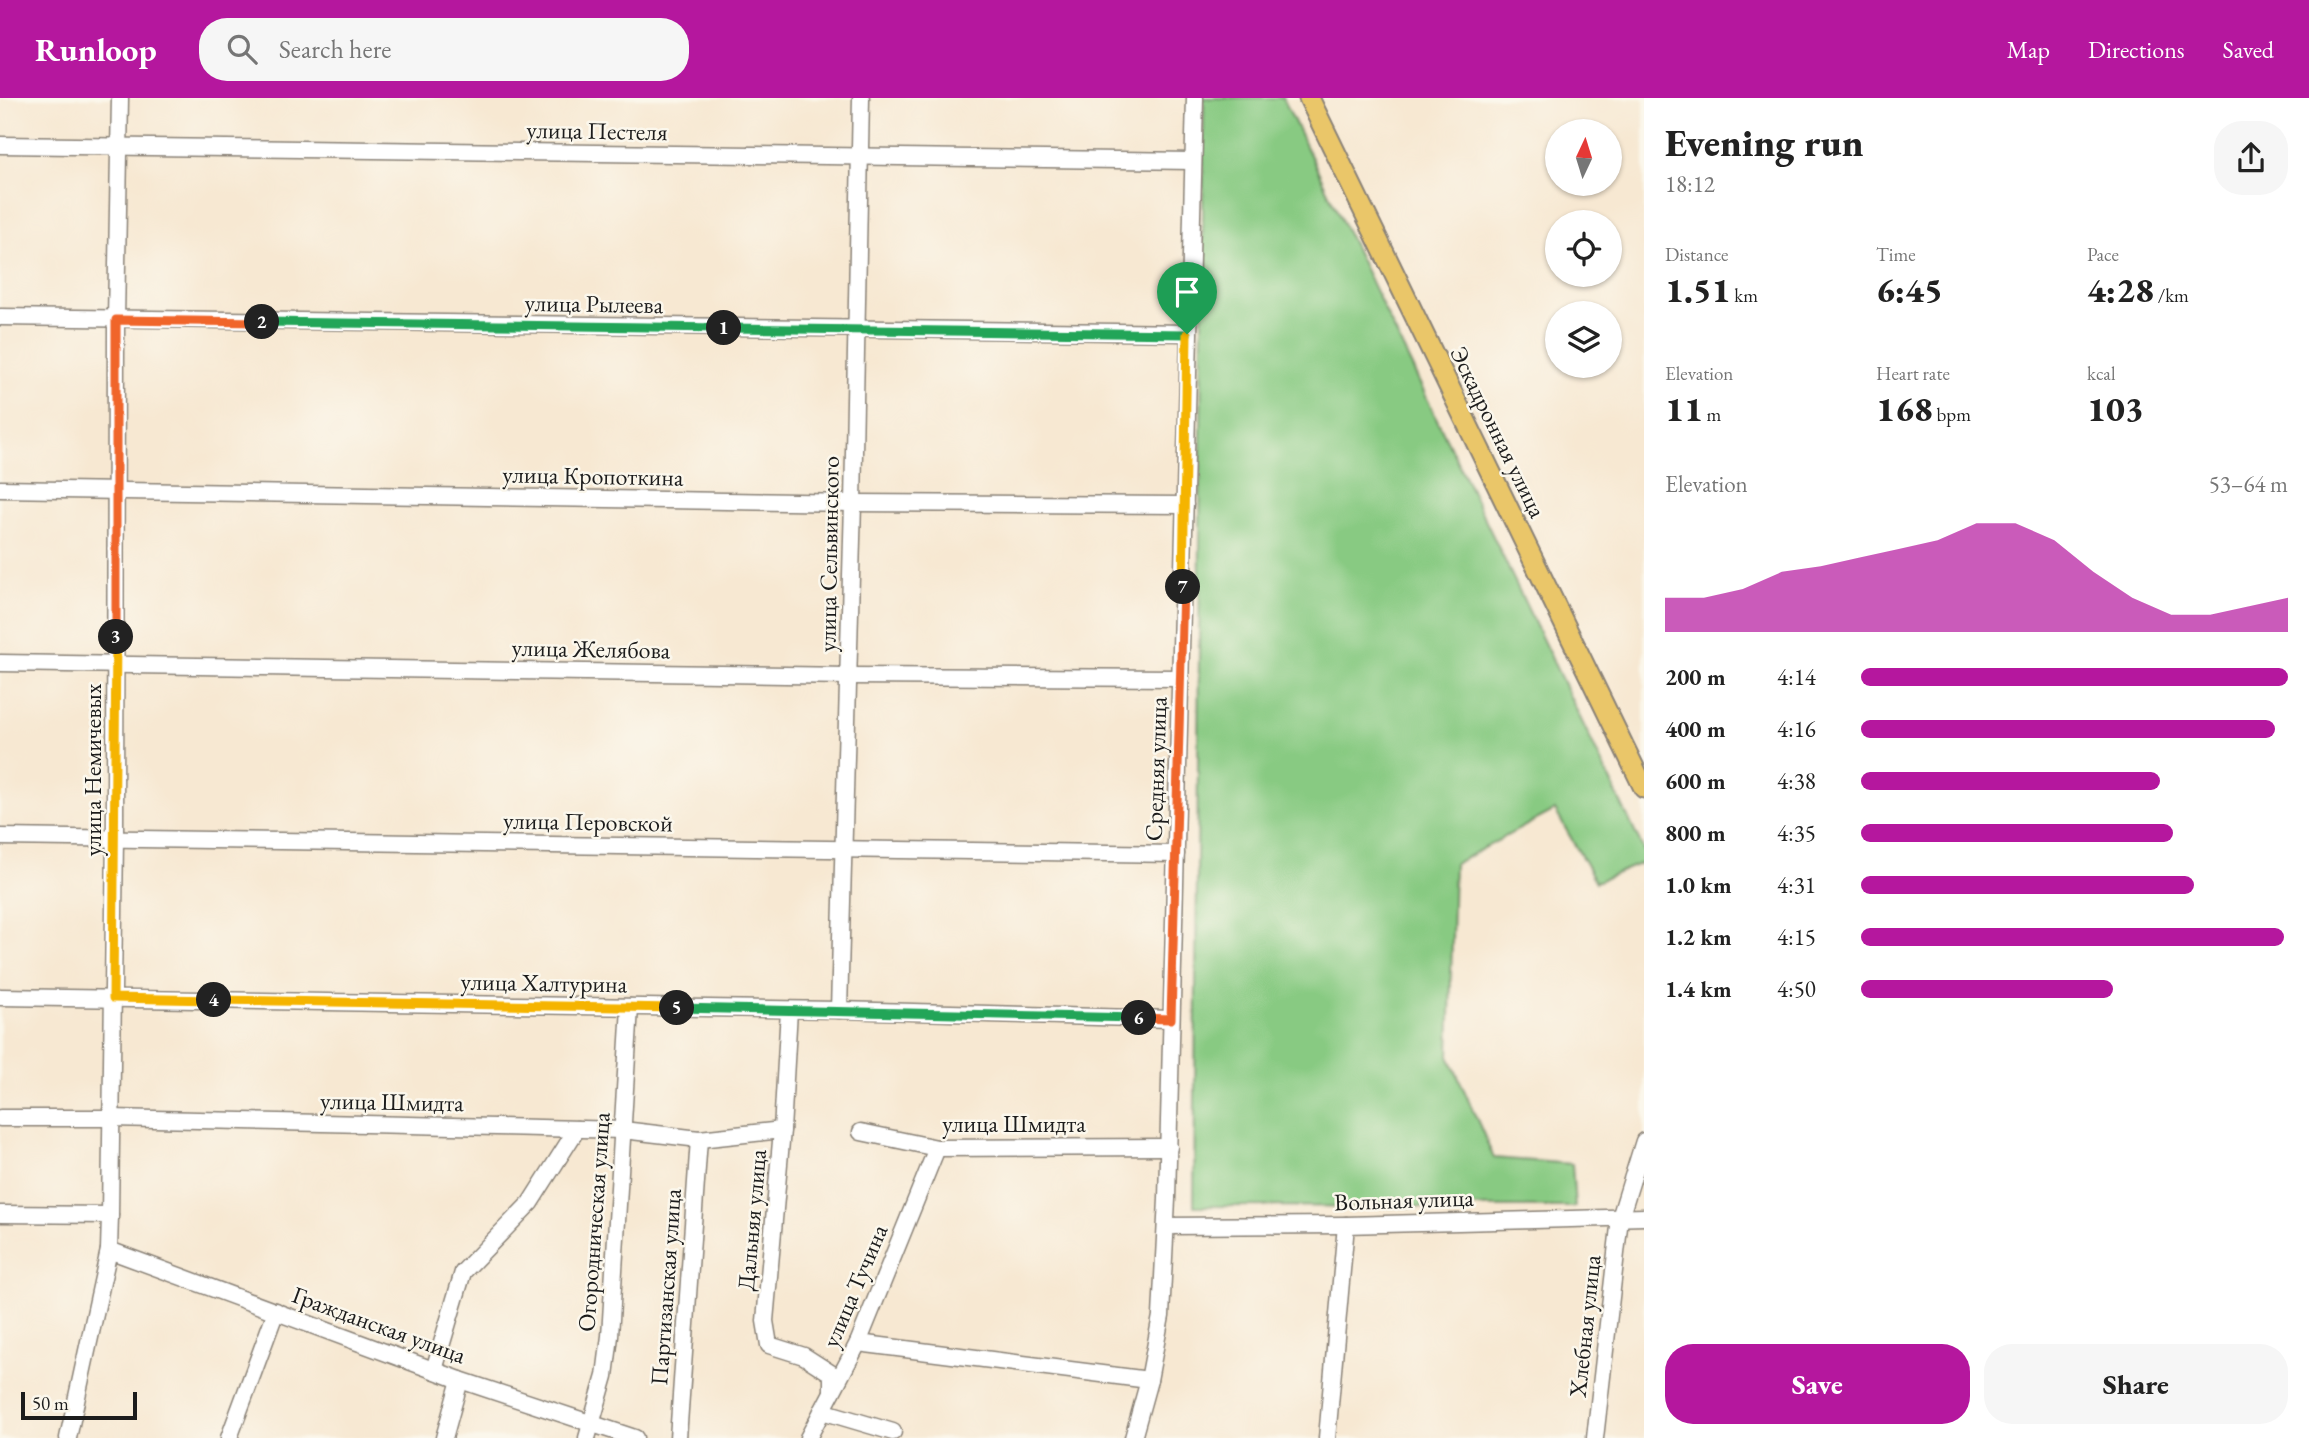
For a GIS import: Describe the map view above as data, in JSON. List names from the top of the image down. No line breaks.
{"streets":{"main road":["Эскадронная улица"],"street":["улица Пестеля","улица Рылеева","улица Кропоткина","улица Сельвинского","улица Желябова","Средняя улица","улица Немичевых","улица Перовской","улица Халтурина","улица Шмидта","Вольная улица","Дальняя улица","Огородническая улица","улица Тучина","Партизанская улица","Гражданская улица","Хлебная улица"]},"crossings":[["улица Пестеля","улица Сельвинского"],["улица Пестеля","Средняя улица"],["улица Пестеля","улица Немичевых"],["улица Рылеева","улица Сельвинского"],["улица Рылеева","Средняя улица"],["улица Рылеева","улица Немичевых"],["улица Кропоткина","улица Сельвинского"],["улица Кропоткина","Средняя улица"],["улица Кропоткина","улица Немичевых"],["улица Сельвинского","улица Желябова"],["улица Сельвинского","улица Перовской"],["улица Сельвинского","улица Халтурина"],["улица Желябова","Средняя улица"],["улица Желябова","улица Немичевых"],["Средняя улица","улица Перовской"],["Средняя улица","улица Халтурина"],["Средняя улица","улица Шмидта"],["Средняя улица","Вольная улица"],["улица Немичевых","улица Перовской"],["улица Немичевых","улица Халтурина"],["улица Немичевых","улица Шмидта"],["улица Немичевых","Гражданская улица"],["улица Халтурина","Дальняя улица"],["улица Халтурина","Огородническая улица"],["улица Шмидта","Дальняя улица"],["улица Шмидта","Огородническая улица"],["улица Шмидта","улица Тучина"],["улица Шмидта","Партизанская улица"],["Вольная улица","Хлебная улица"],["Дальняя улица","улица Тучина"],["Огородническая улица","Гражданская улица"]],"scale_bar":"50 m","north":"top","page":{"header":"Runloop","search":"Search here","nav":["Map","Directions","Saved"],"heading":["Evening run","18:12"],"stats":[["Distance","1.51 km"],["Time","6:45"],["Pace","4:28 /km"],["Elevation","11 m"],["Heart rate","168 bpm"],["kcal","103"]],"pins":["2","1","7","3","4","5","6"],"chart":["Elevation","53–64 m"],"list":[{"name":"200 m","note":"4:14"},{"name":"400 m","note":"4:16"},{"name":"600 m","note":"4:38"},{"name":"800 m","note":"4:35"},{"name":"1.0 km","note":"4:31"},{"name":"1.2 km","note":"4:15"},{"name":"1.4 km","note":"4:50"}],"buttons":["Save","Share"],"scale":"50 m"}}
